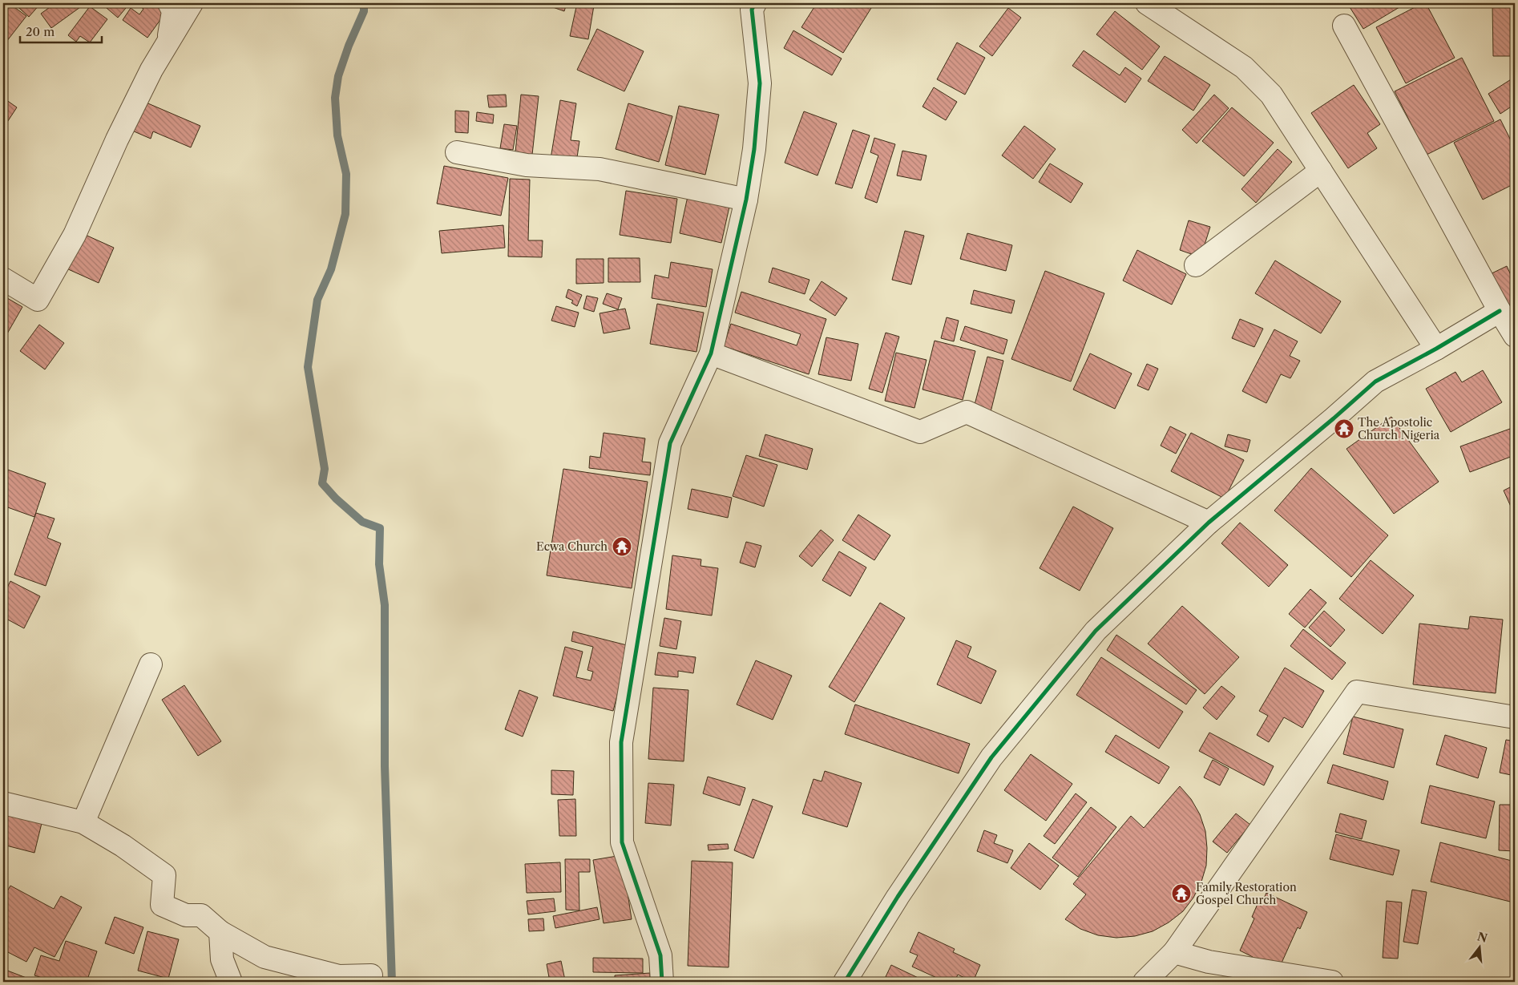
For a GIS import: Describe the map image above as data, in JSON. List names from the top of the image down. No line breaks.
{"places":{"temple":["The Apostolic Church Nigeria","Ecwa Church","Family Restoration Gospel Church"]},"scale_bar":"20 m","north":"top"}
